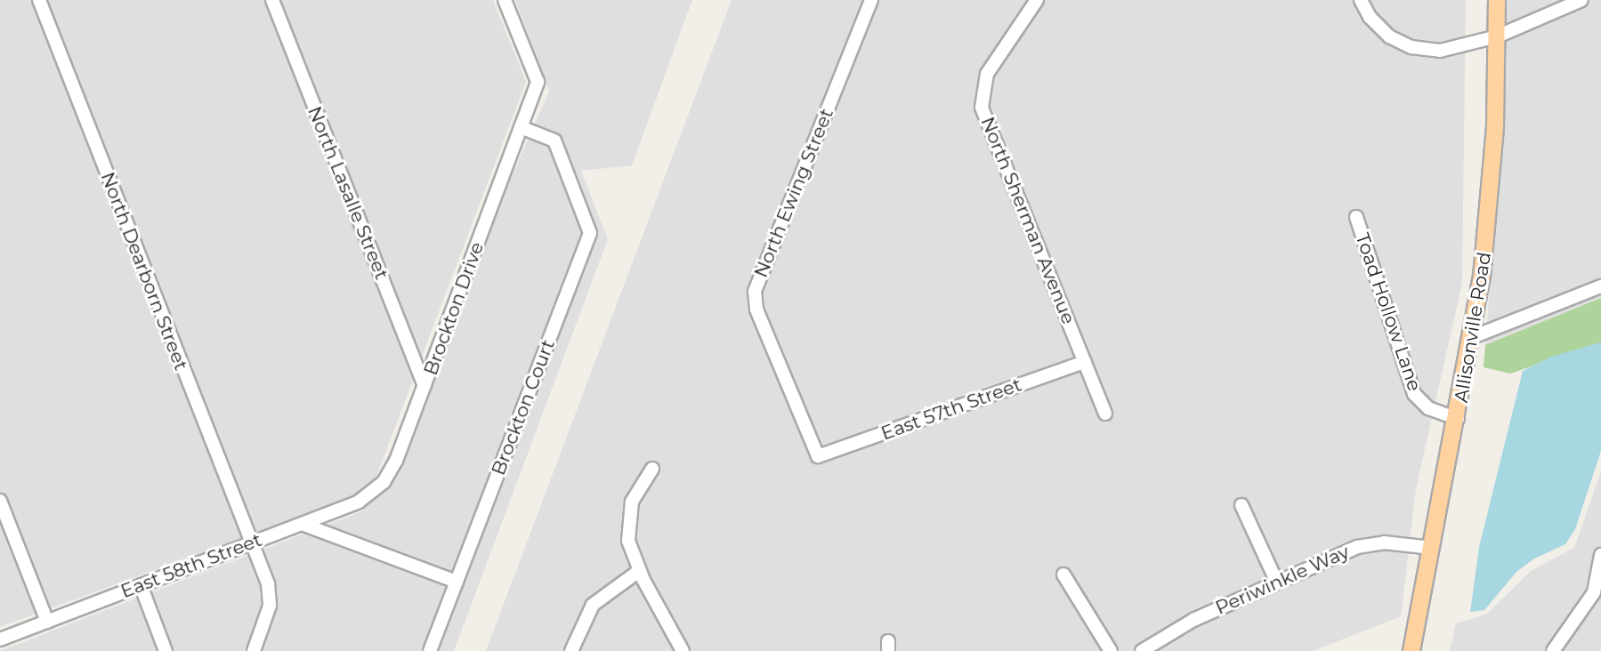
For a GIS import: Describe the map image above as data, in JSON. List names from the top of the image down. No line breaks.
{"streets":{"main road":["Allisonville Road"],"street":["North Lasalle Street","North Ewing Street","North Sherman Avenue","North Dearborn Street","Brockton Drive","Toad Hollow Lane","Brockton Court","East 57th Street","East 58th Street","Periwinkle Way"]},"crossings":[["North Lasalle Street","Brockton Drive"],["North Ewing Street","East 57th Street"],["North Sherman Avenue","East 57th Street"],["North Dearborn Street","East 58th Street"],["Brockton Drive","Brockton Court"],["Brockton Drive","East 58th Street"],["Toad Hollow Lane","Allisonville Road"],["Allisonville Road","Periwinkle Way"]]}
